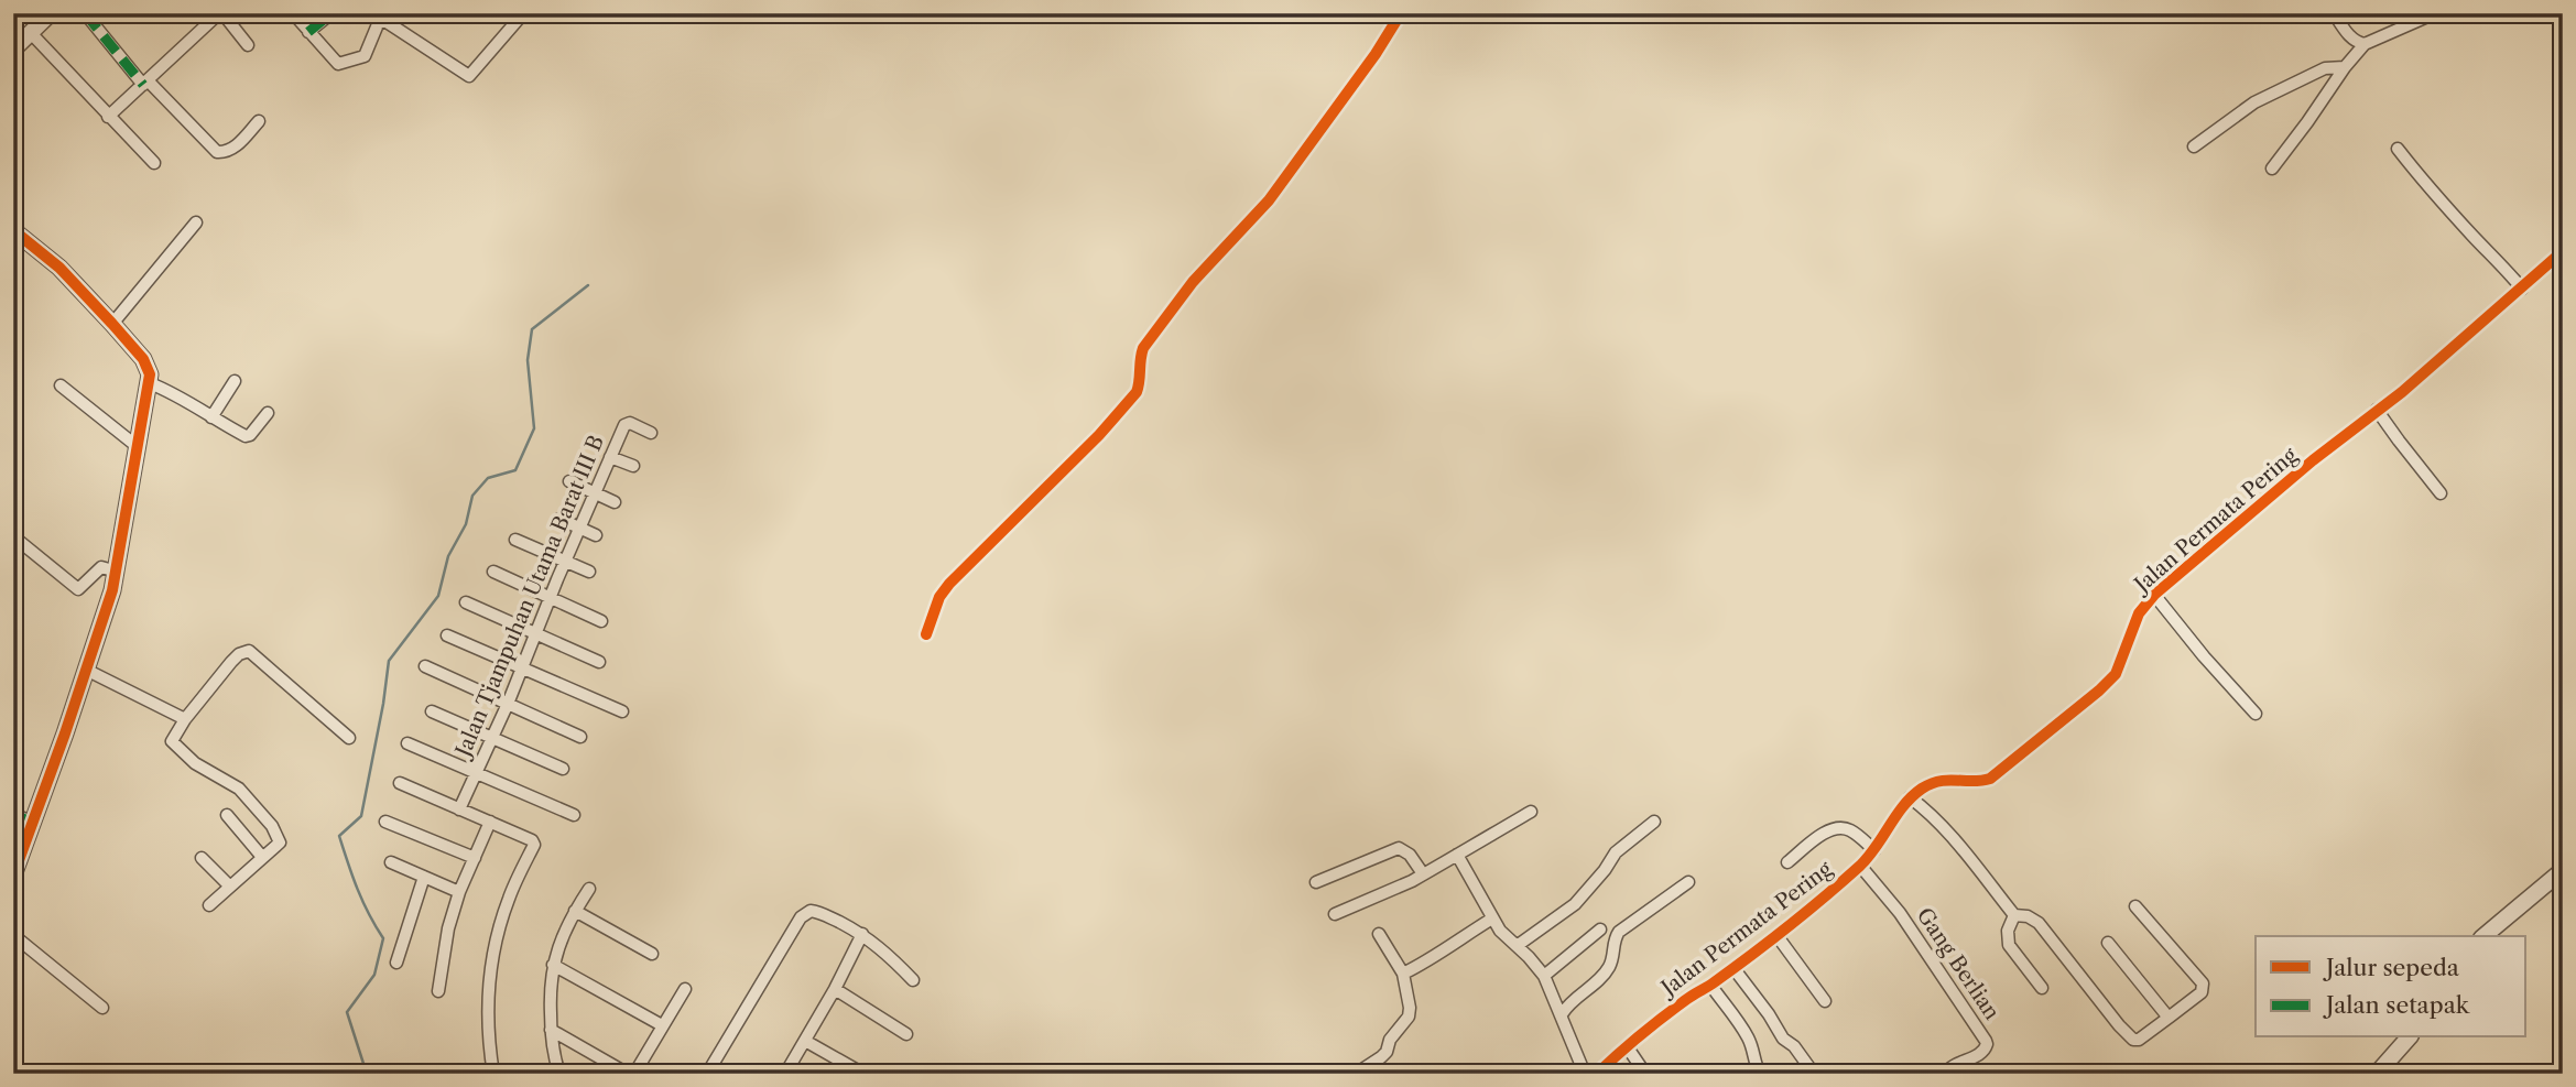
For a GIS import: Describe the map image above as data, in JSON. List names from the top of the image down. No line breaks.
{"streets":{"street":["Jalan Permata Pering","Jalan Tjampuhan Utama Barat III B","Gang Berlian"]},"crossings":[["Jalan Permata Pering","Gang Berlian"]],"legend":["Jalur sepeda","Jalan setapak"]}
